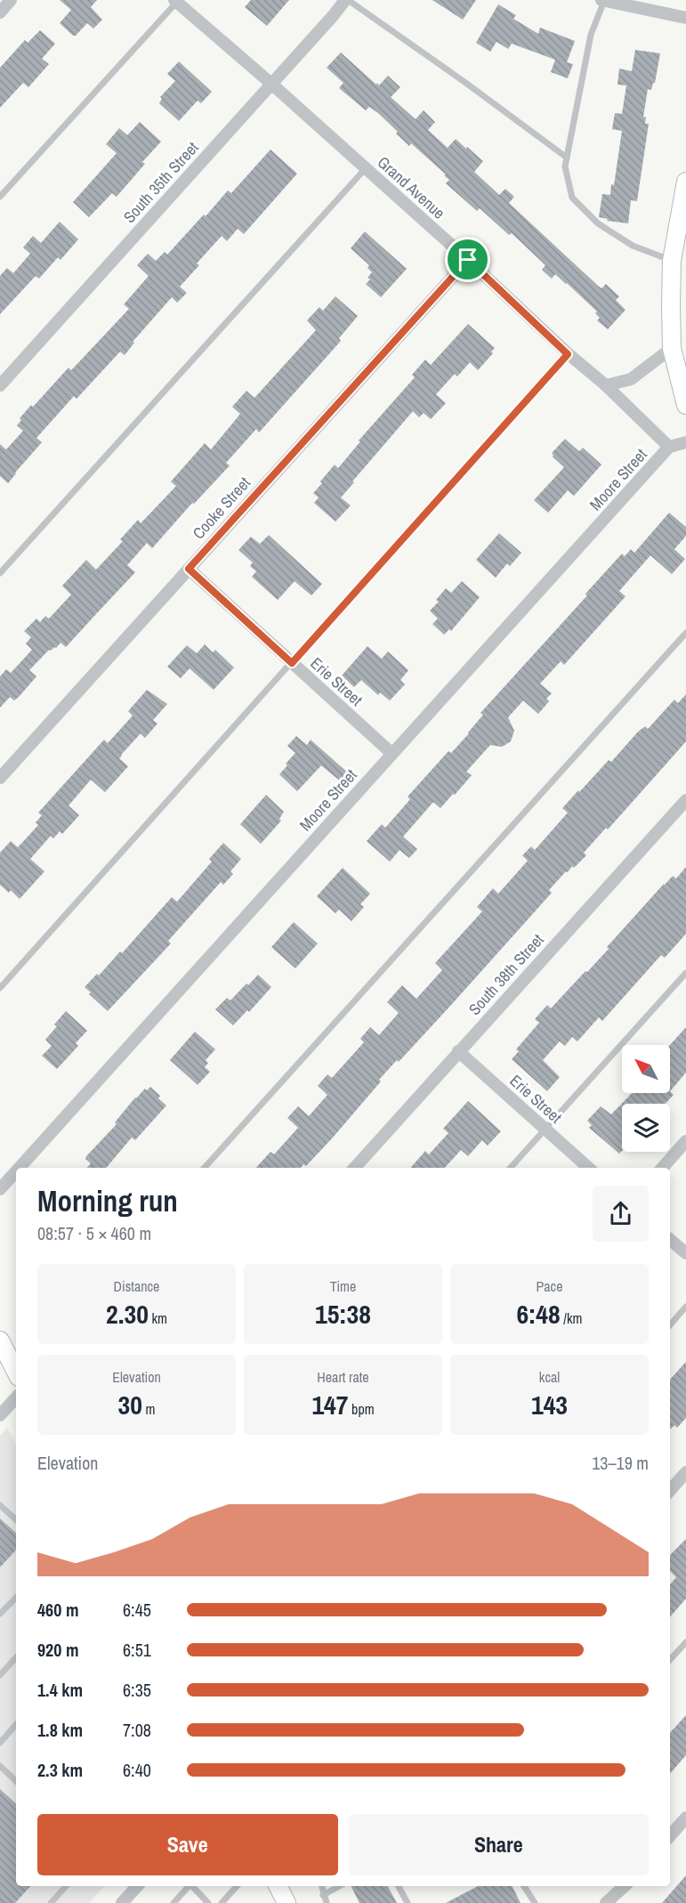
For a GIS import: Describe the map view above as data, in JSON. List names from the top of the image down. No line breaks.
{"streets":{"street":["South 35th Street","Grand Avenue","Moore Street","Cooke Street","Erie Street","South 38th Street"]},"crossings":[["South 35th Street","Grand Avenue"],["Grand Avenue","Moore Street"],["Grand Avenue","Cooke Street"],["Moore Street","Erie Street"],["Cooke Street","Erie Street"],["Erie Street","South 38th Street"]],"north":"top left","page":{"heading":["Morning run","08:57 · 5 × 460 m"],"stats":[["Distance","2.30 km"],["Time","15:38"],["Pace","6:48 /km"],["Elevation","30 m"],["Heart rate","147 bpm"],["kcal","143"]],"chart":["Elevation","13–19 m"],"list":[{"name":"460 m","note":"6:45"},{"name":"920 m","note":"6:51"},{"name":"1.4 km","note":"6:35"},{"name":"1.8 km","note":"7:08"},{"name":"2.3 km","note":"6:40"}],"buttons":["Save","Share"]}}
